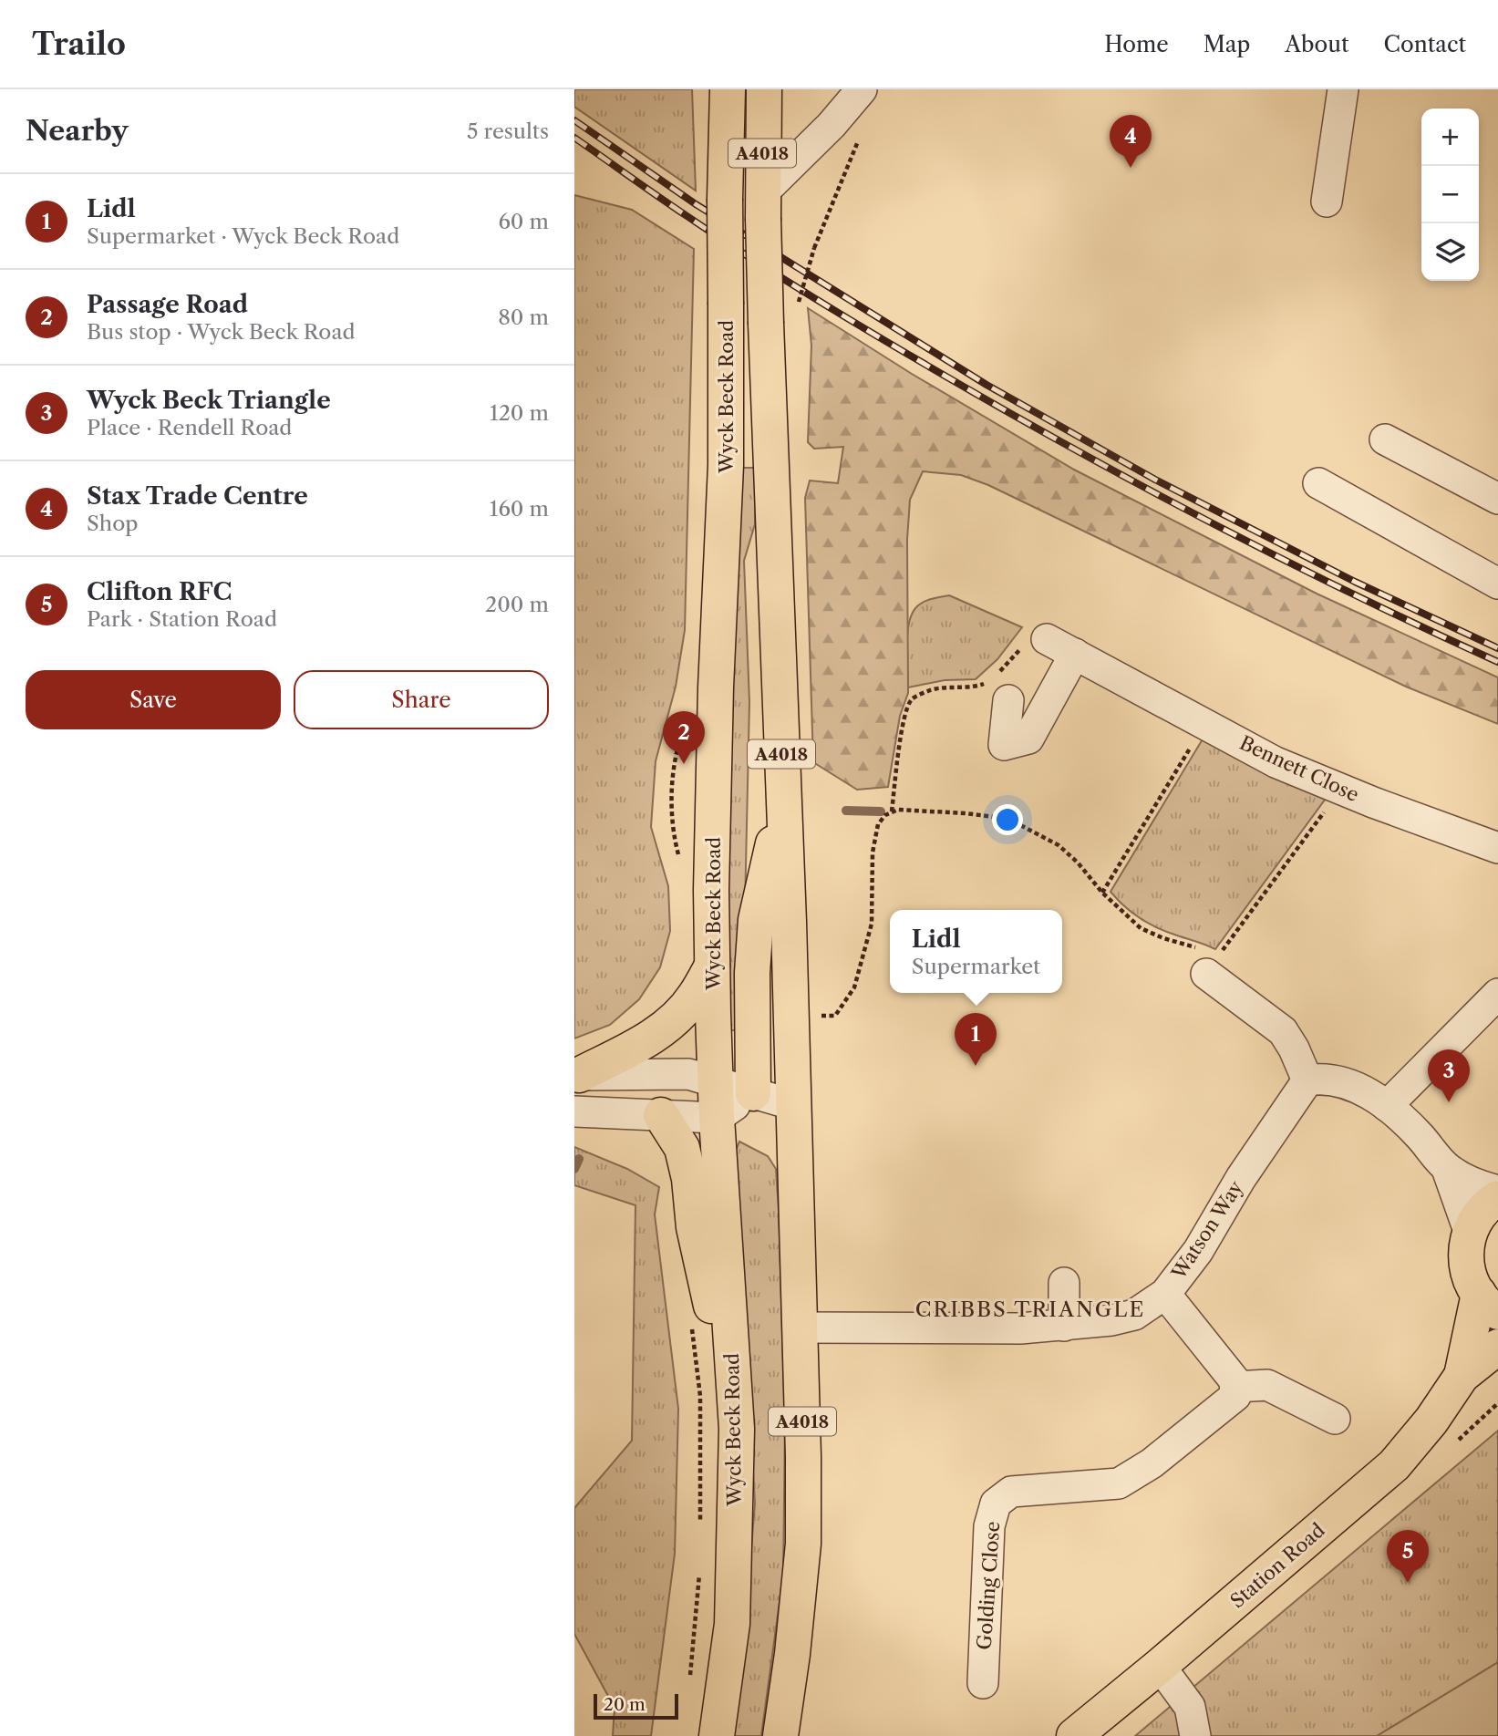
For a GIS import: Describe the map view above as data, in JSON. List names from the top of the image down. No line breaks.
{"streets":{"main road":["A4018","Wyck Beck Road","Station Road"],"street":["Bennett Close","Watson Way","Golding Close"]},"crossings":[["Wyck Beck Road","Watson Way"]],"districts":["CRIBBS TRIANGLE"],"scale_bar":"20 m","page":{"header":"Trailo","nav":["Home","Map","About","Contact"],"heading":["Nearby","5 results"],"map_buttons":["+","−"],"pins":["4","2","1","3","5"],"list":[{"mark":"1","name":"Lidl","note":"Supermarket · Wyck Beck Road","value":"60 m"},{"mark":"2","name":"Passage Road","note":"Bus stop · Wyck Beck Road","value":"80 m"},{"mark":"3","name":"Wyck Beck Triangle","note":"Place · Rendell Road","value":"120 m"},{"mark":"4","name":"Stax Trade Centre","note":"Shop","value":"160 m"},{"mark":"5","name":"Clifton RFC","note":"Park · Station Road","value":"200 m"}],"buttons":["Save","Share"],"popup":["Lidl","Supermarket"],"scale":"20 m"}}
